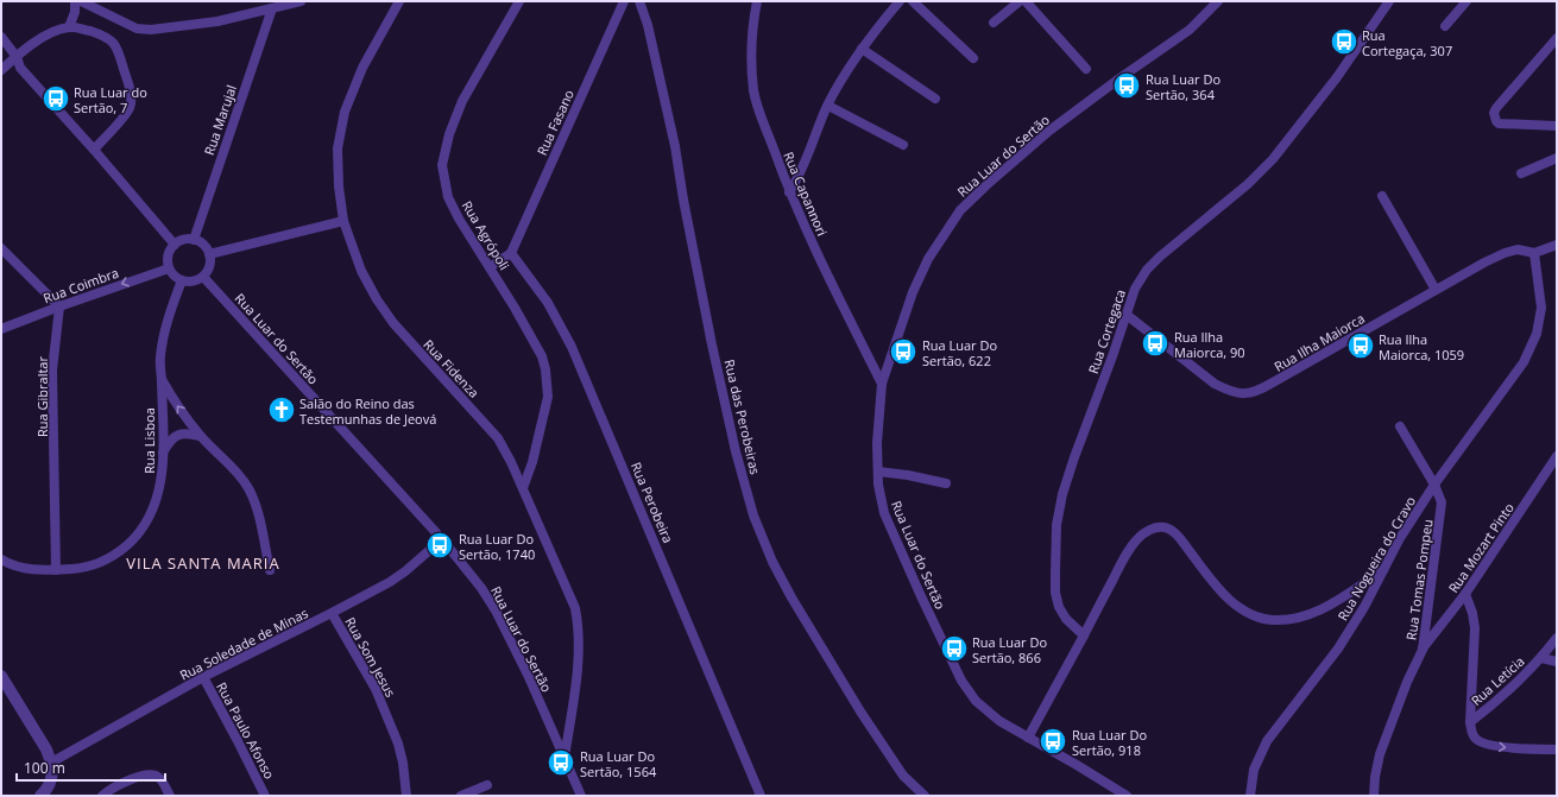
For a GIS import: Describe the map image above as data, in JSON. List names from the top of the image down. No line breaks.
{"streets":{"street":["Rua Marujal","Rua Fasano","Rua Luar do Sertão","Rua Capannori","Rua Agrópoli","Rua Coimbra","Rua Cortegaca","Rua Ilha Maiorca","Rua Fidenza","Rua Gibraltar","Rua das Perobeiras","Rua Lisboa","Rua Perobeira","Rua Mozart Pinto","Rua Nogueira do Cravo","Rua Tomas Pompeu","Rua Soledade de Minas","Rua Som Jesus","Rua Letícia","Rua Paulo Afonso"]},"crossings":[["Rua Marujal","Rua Luar do Sertão"],["Rua Marujal","Rua Coimbra"],["Rua Marujal","Rua Lisboa"],["Rua Fasano","Rua Perobeira"],["Rua Luar do Sertão","Rua Capannori"],["Rua Luar do Sertão","Rua Coimbra"],["Rua Luar do Sertão","Rua Fidenza"],["Rua Luar do Sertão","Rua Lisboa"],["Rua Luar do Sertão","Rua Soledade de Minas"],["Rua Agrópoli","Rua Fidenza"],["Rua Coimbra","Rua Gibraltar"],["Rua Coimbra","Rua Lisboa"],["Rua Cortegaca","Rua Ilha Maiorca"],["Rua Ilha Maiorca","Rua Nogueira do Cravo"],["Rua Gibraltar","Rua Lisboa"],["Rua Mozart Pinto","Rua Tomas Pompeu"],["Rua Nogueira do Cravo","Rua Tomas Pompeu"],["Rua Soledade de Minas","Rua Som Jesus"],["Rua Soledade de Minas","Rua Paulo Afonso"]],"one_way":["Rua Coimbra"],"districts":["VILA SANTA MARIA"],"places":{"bus stop":["Rua Cortegaça, 307","Rua Luar Do Sertão, 364","Rua Luar do Sertão, 7","Rua Ilha Maiorca, 90","Rua Ilha Maiorca, 1059","Rua Luar Do Sertão, 622","Rua Luar Do Sertão, 1740","Rua Luar Do Sertão, 866","Rua Luar Do Sertão, 918","Rua Luar Do Sertão, 1564"],"church":["Salão do Reino das Testemunhas de Jeová"]},"scale_bar":"100 m"}
